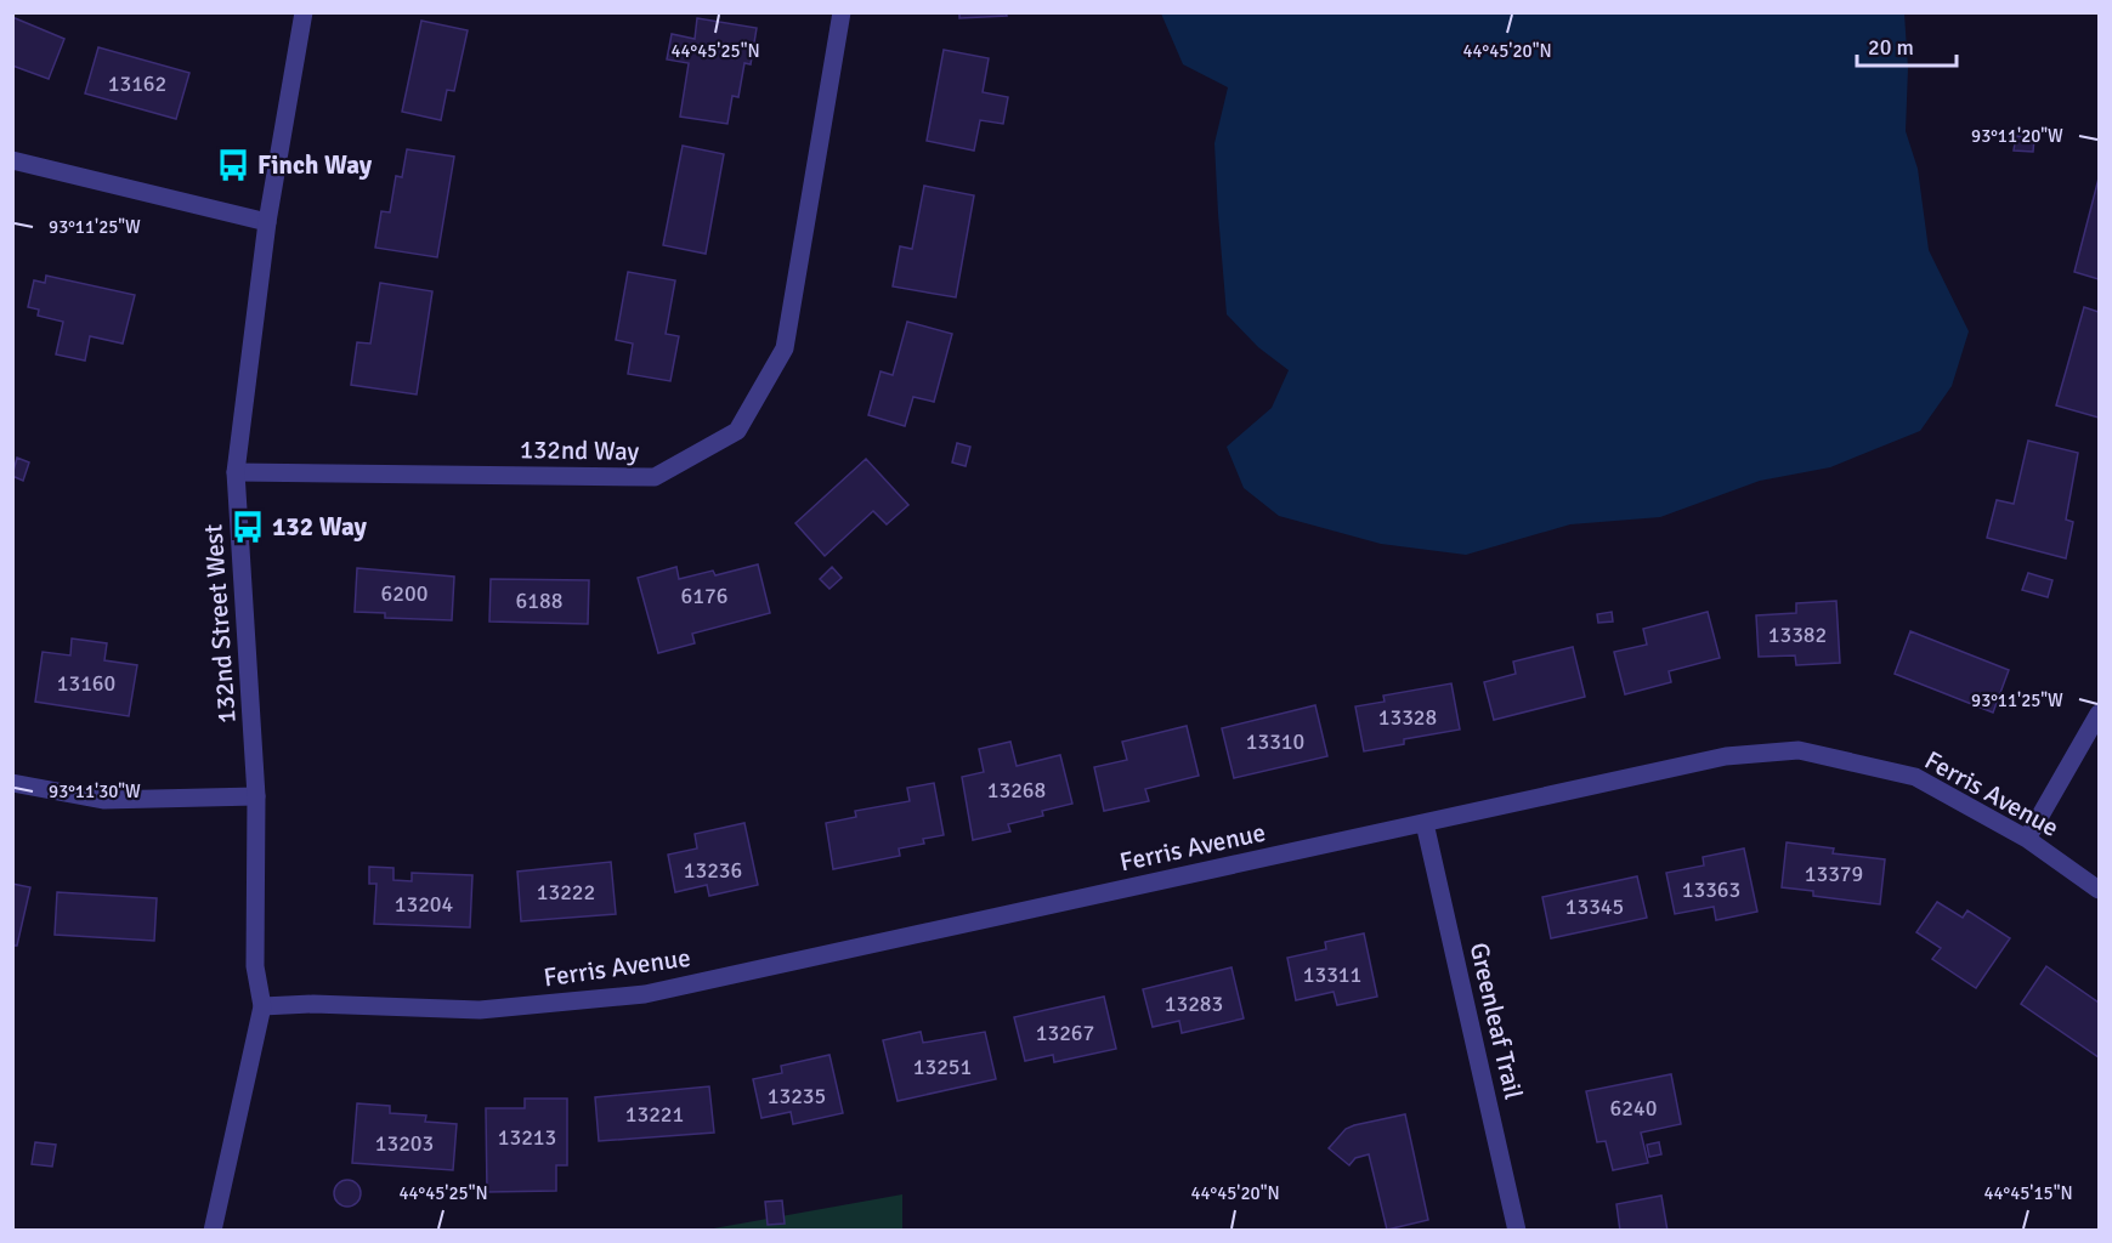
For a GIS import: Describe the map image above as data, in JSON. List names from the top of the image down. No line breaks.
{"streets":{"street":["132nd Way","132nd Street West","Ferris Avenue","Greenleaf Trail"]},"crossings":[["132nd Way","132nd Street West"],["132nd Street West","Ferris Avenue"],["Ferris Avenue","Greenleaf Trail"]],"places":{"bus stop":["Finch Way","132 Way"]},"house_numbers":["13162","6200","6176","6188","13382","13160","13328","13310","13268","13236","13379","13363","13222","13204","13345","13311","13283","13267","13251","13235","6240","13221","13213","13203"],"scale_bar":"20 m","coordinates":["44°45'25\"N","44°45'20\"N","93°11'20\"W","93°11'25\"W","93°11'30\"W","44°45'15\"N"]}
